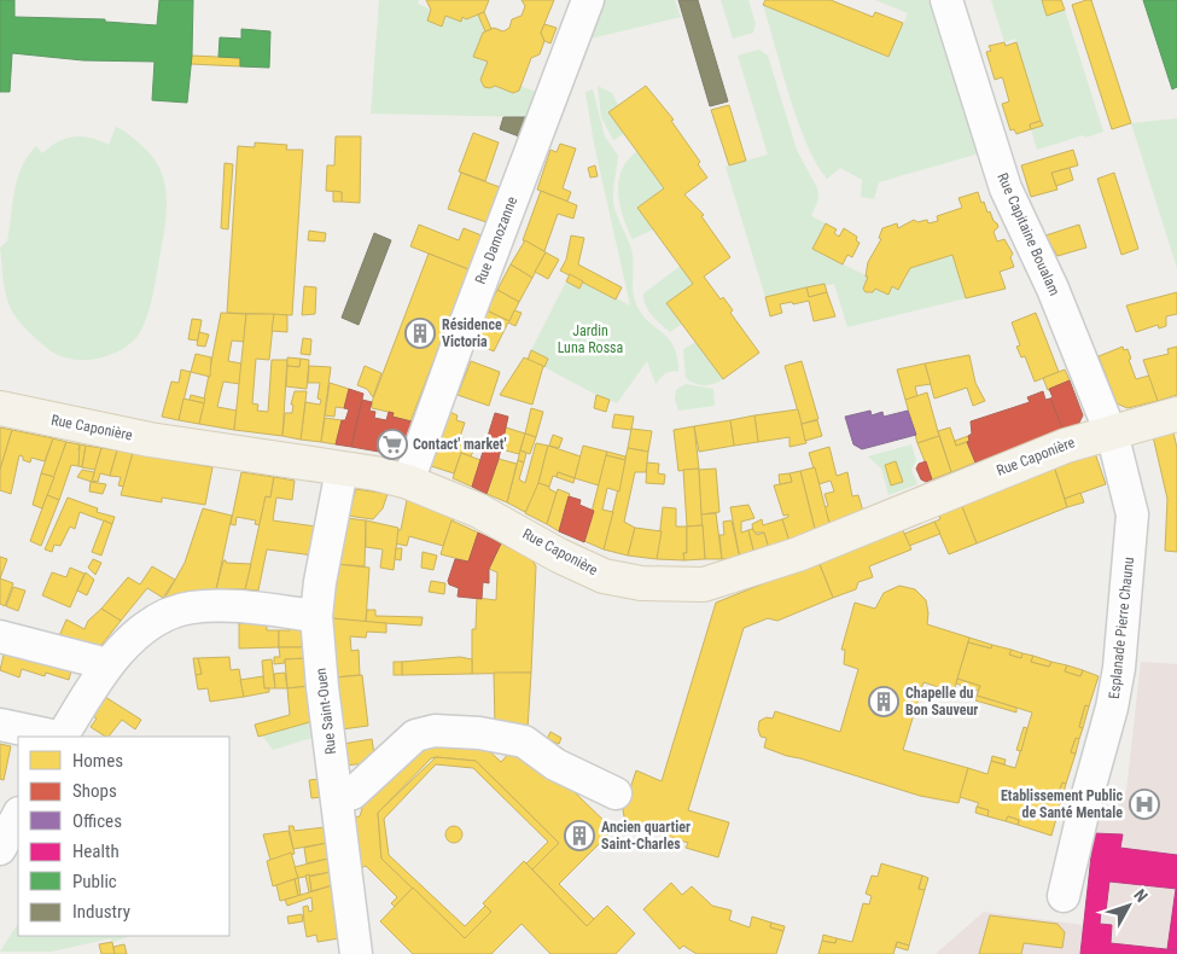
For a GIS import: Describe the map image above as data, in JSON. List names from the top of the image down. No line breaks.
{"streets":{"main road":["Rue Caponière"],"street":["Rue Capitaine Boualam","Rue Damozanne","Esplanade Pierre Chaunu","Rue Saint-Ouen"]},"crossings":[["Rue Capitaine Boualam","Rue Caponière"],["Rue Capitaine Boualam","Esplanade Pierre Chaunu"],["Rue Damozanne","Rue Caponière"],["Rue Caponière","Esplanade Pierre Chaunu"],["Rue Caponière","Rue Saint-Ouen"]],"parks":["Jardin Luna Rossa"],"places":{"building":["Résidence Victoria","Chapelle du Bon Sauveur","Ancien quartier Saint-Charles"],"supermarket":["Contact' market'"],"hospital":["Etablissement Public de Santé Mentale"]},"legend":["Homes","Shops","Offices","Health","Public","Industry"],"north":"top right"}
